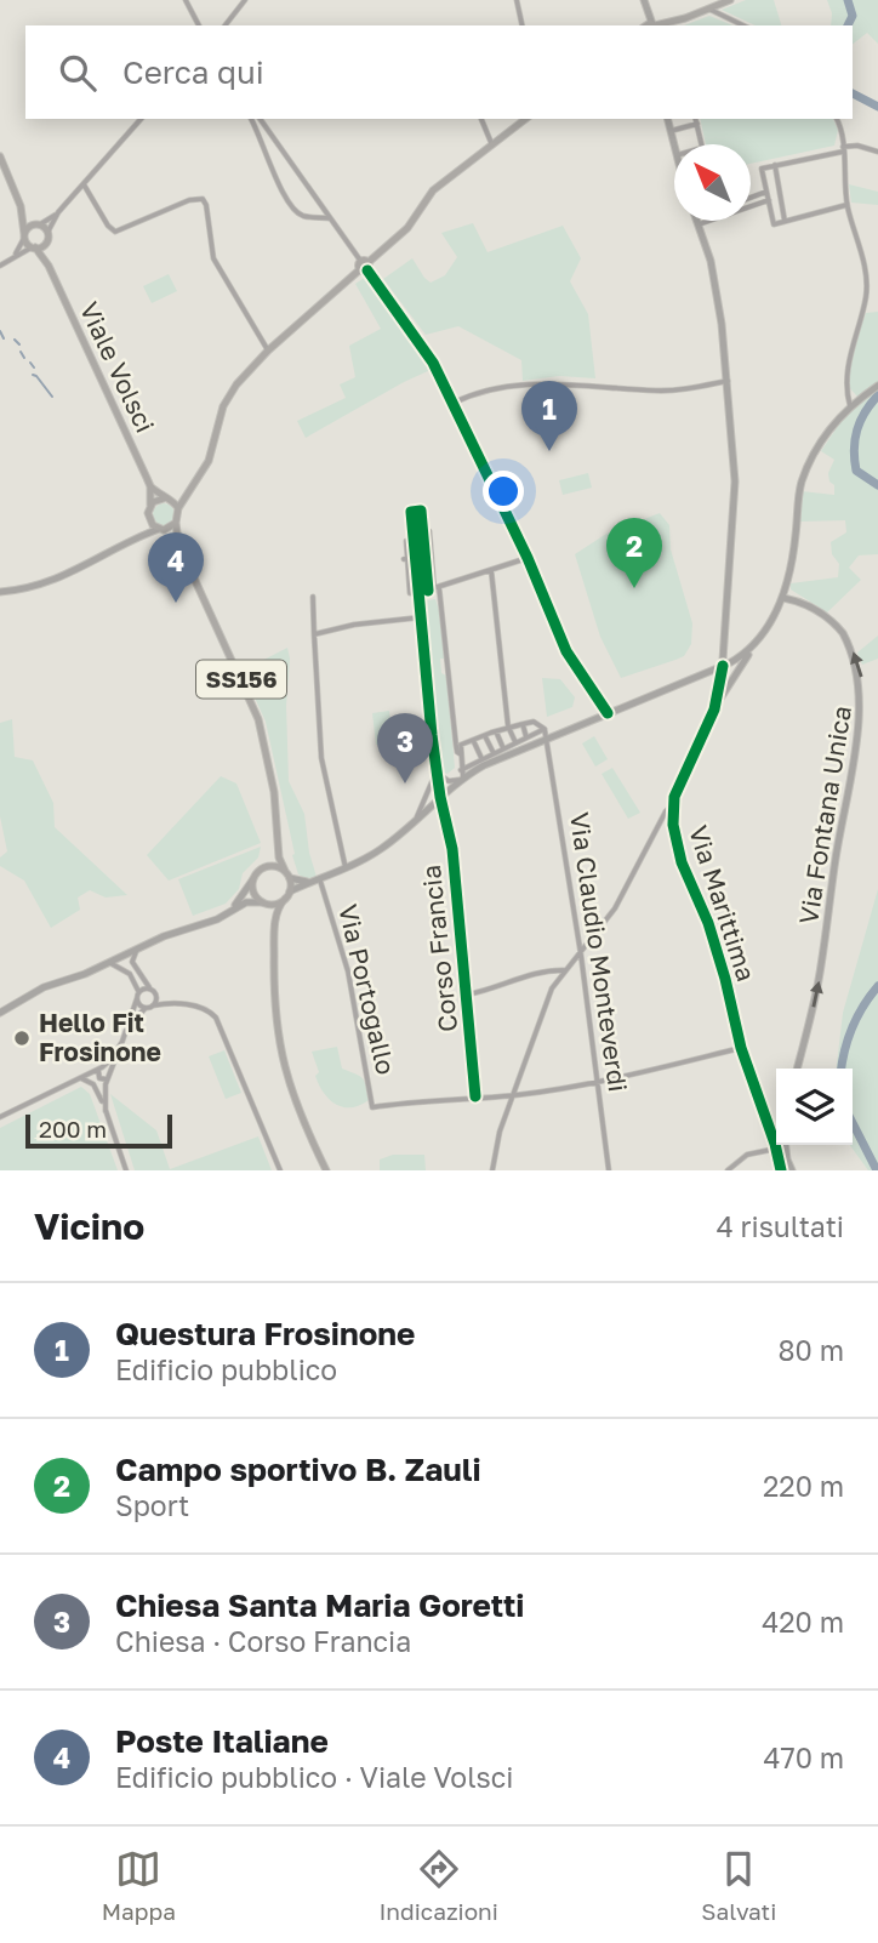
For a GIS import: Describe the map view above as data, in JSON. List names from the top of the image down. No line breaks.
{"streets":{"main road":["Viale Volsci","SS156","Via Fontana Unica","Via Marittima"],"street":["Corso Francia","Via Claudio Monteverdi","Via Portogallo"]},"crossings":[["Viale Volsci","SS156"],["Corso Francia","Via Portogallo"]],"one_way":["Via Fontana Unica"],"places":["Hello Fit Frosinone"],"scale_bar":"200 m","north":"top left","page":{"search":"Cerca qui","pins":["1","2","4","3"],"scale":"200 m","heading":["Vicino","4 risultati"],"list":[{"mark":"1","name":"Questura Frosinone","note":"Edificio pubblico","value":"80 m"},{"mark":"2","name":"Campo sportivo B. Zauli","note":"Sport","value":"220 m"},{"mark":"3","name":"Chiesa Santa Maria Goretti","note":"Chiesa · Corso Francia","value":"420 m"},{"mark":"4","name":"Poste Italiane","note":"Edificio pubblico · Viale Volsci","value":"470 m"}],"nav":["Mappa","Indicazioni","Salvati"]}}
